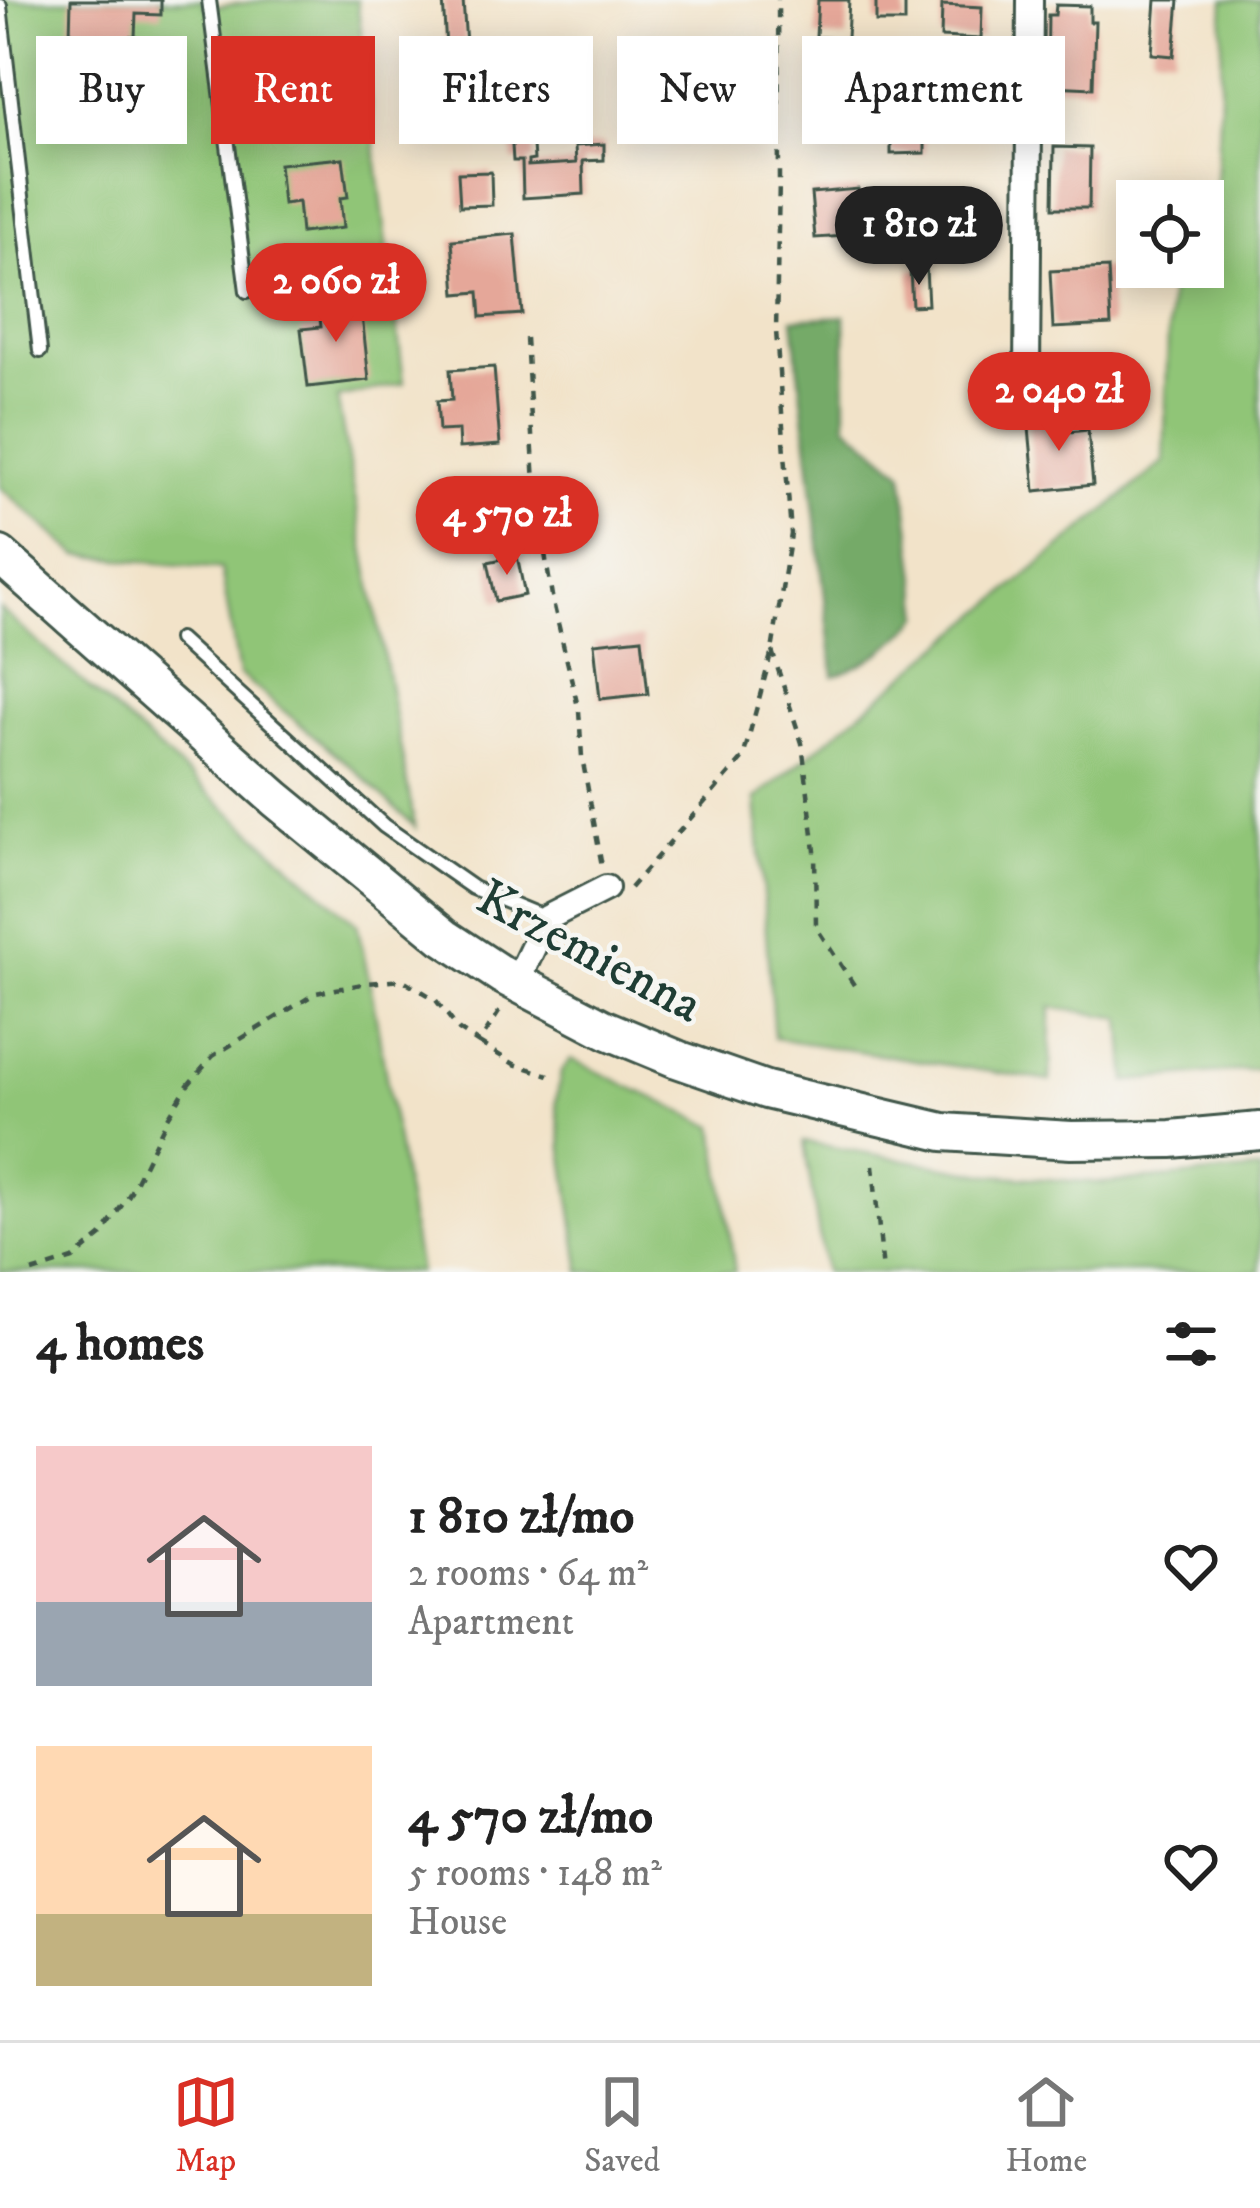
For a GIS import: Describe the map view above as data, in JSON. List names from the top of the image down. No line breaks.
{"streets":{"main road":["Krzemienna"]},"page":{"chip":["Buy","Rent","Filters","New","Apartment"],"price":["1 810 zł","2 060 zł","2 040 zł","4 570 zł"],"heading":"4 homes","list":[{"name":"1 810 zł/mo","note":"2 rooms · 64 m² · Apartment"},{"name":"4 570 zł/mo","note":"5 rooms · 148 m² · House"}],"tabs":["Map","Saved","Home"]}}
